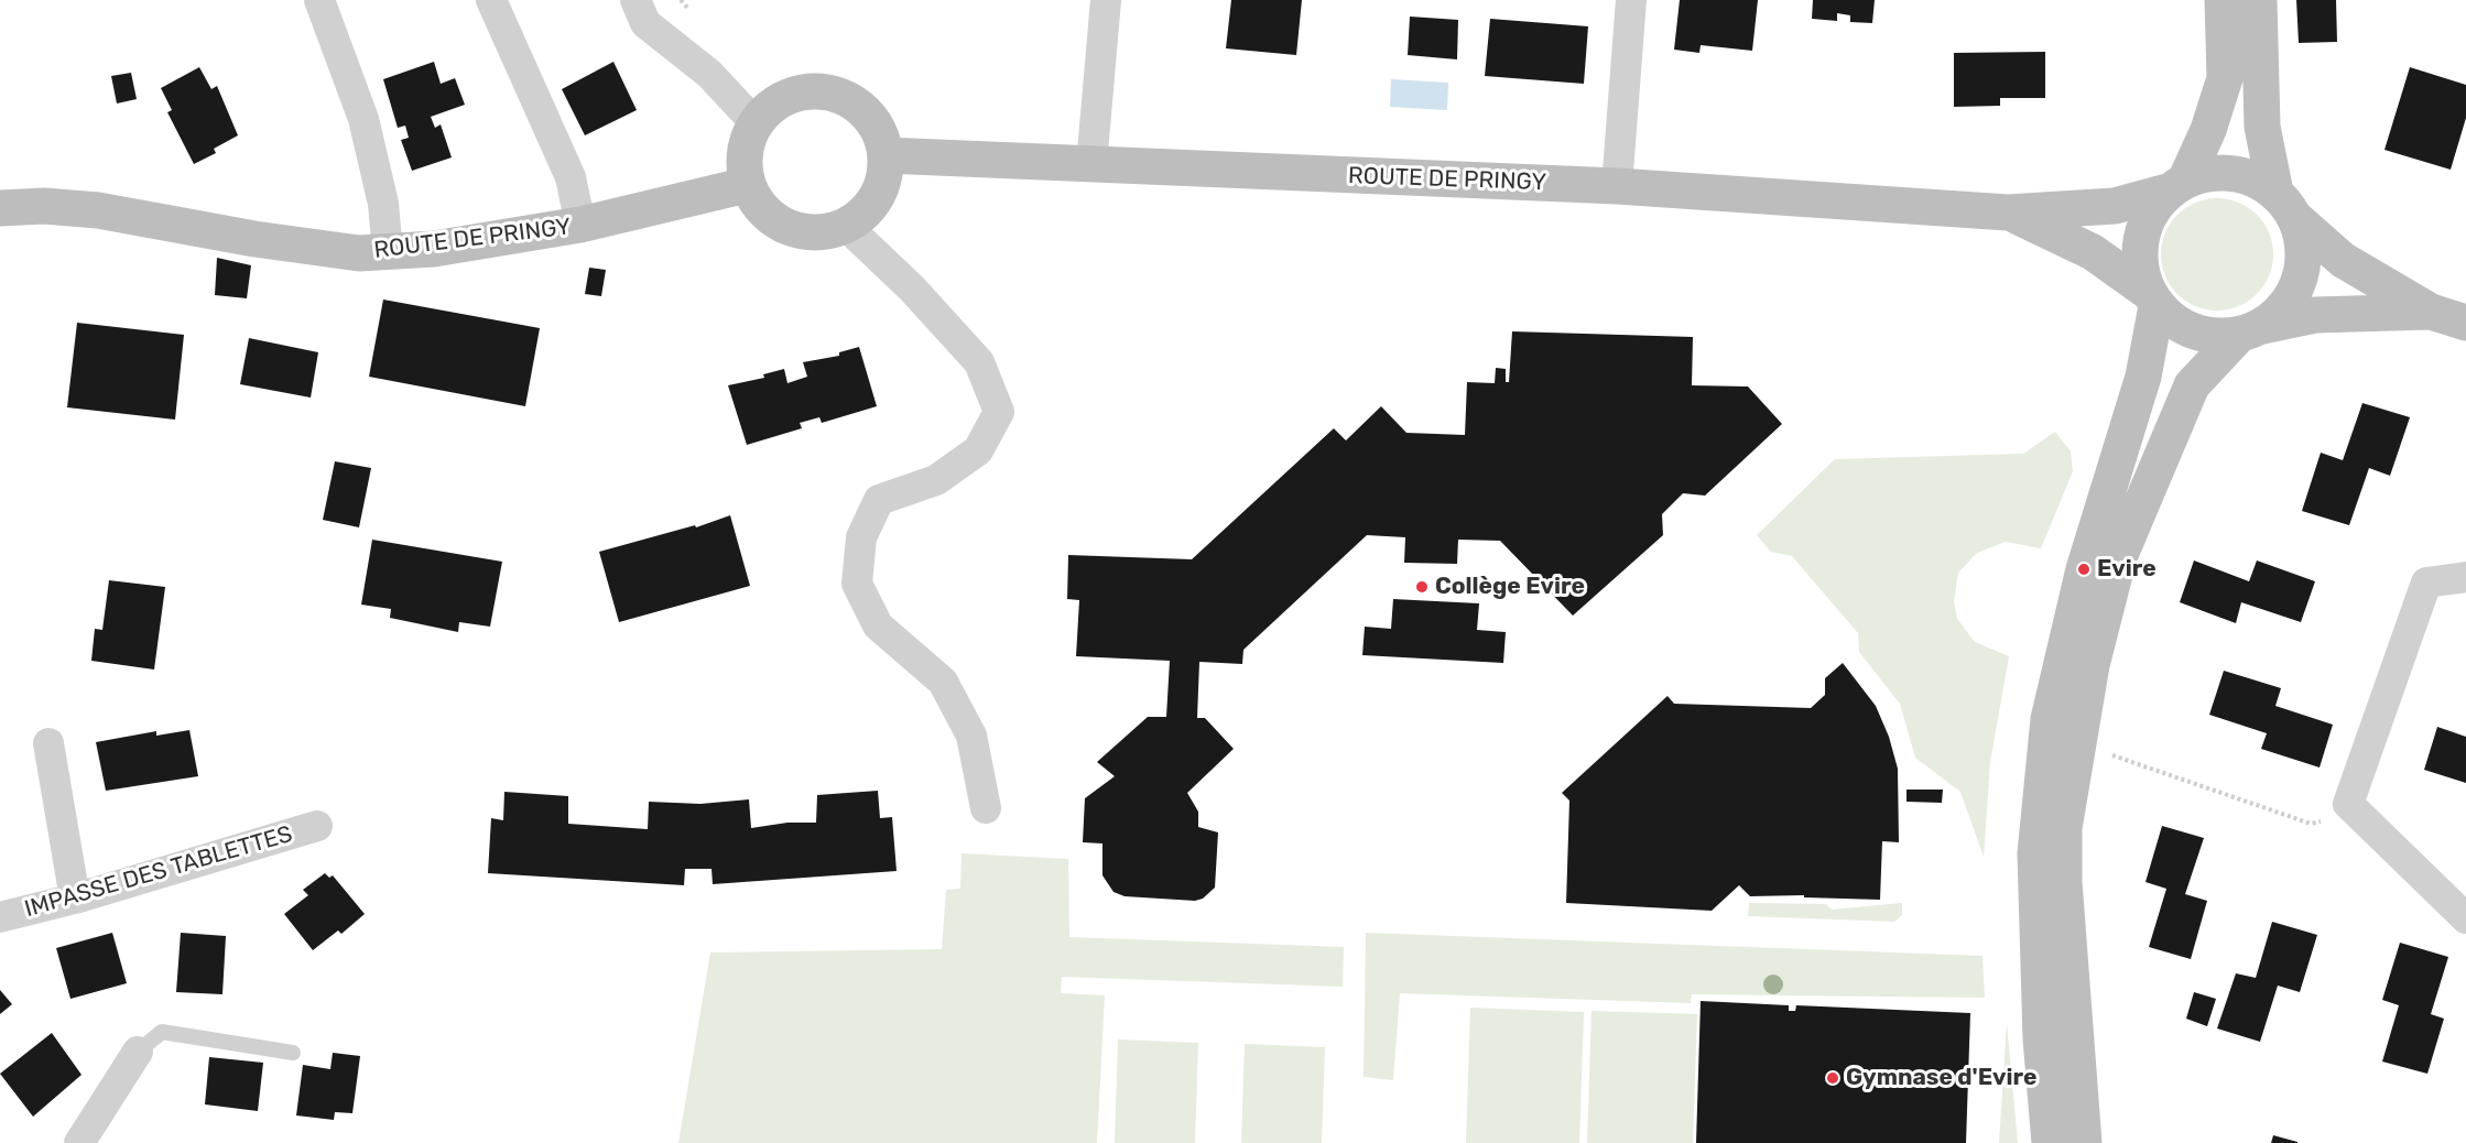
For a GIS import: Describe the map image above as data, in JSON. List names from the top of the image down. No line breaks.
{"streets":{"street":["ROUTE DE PRINGY","IMPASSE DES TABLETTES"]},"places":["Evire","Collège Evire","Gymnase d'Evire"]}
